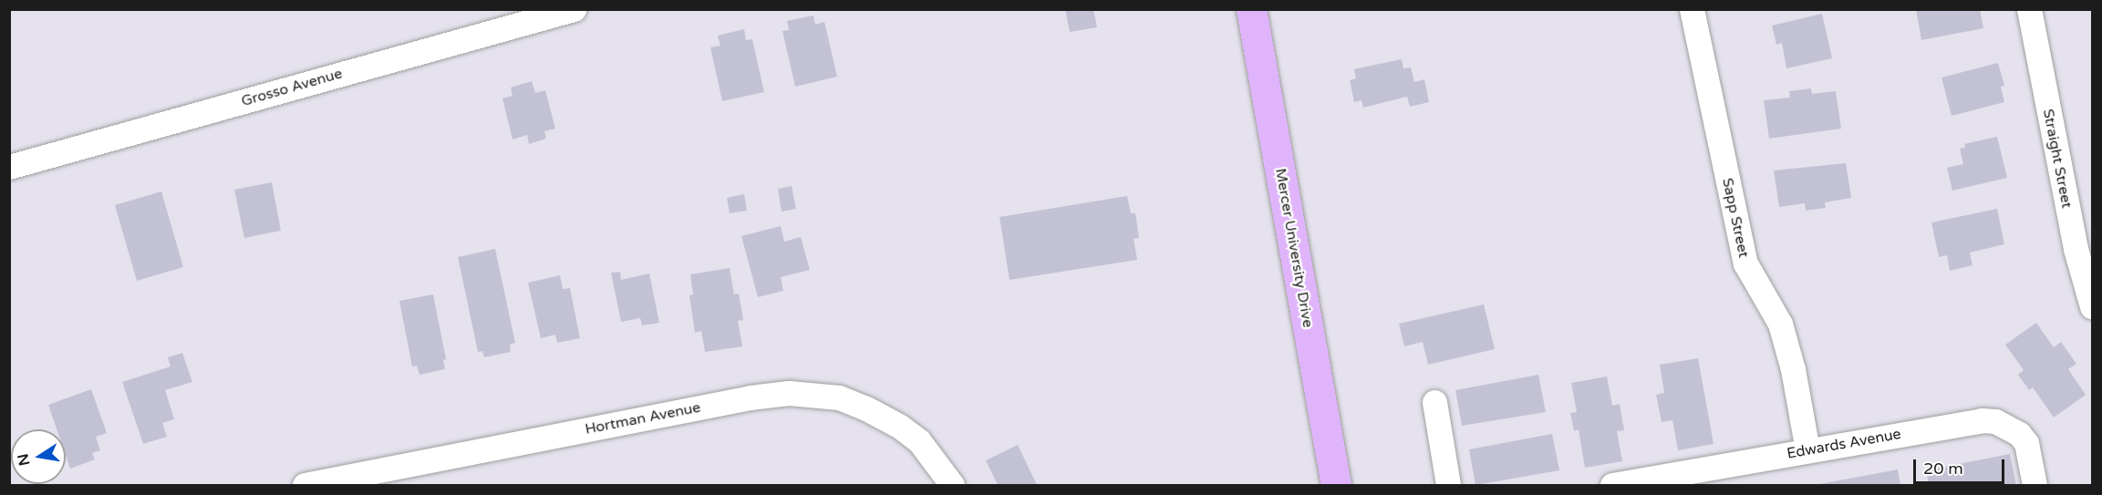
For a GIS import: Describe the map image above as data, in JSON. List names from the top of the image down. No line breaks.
{"streets":{"main road":["Mercer University Drive"],"street":["Grosso Avenue","Straight Street","Sapp Street","Hortman Avenue","Edwards Avenue"]},"crossings":[["Sapp Street","Edwards Avenue"]],"scale_bar":"20 m","north":"left"}
